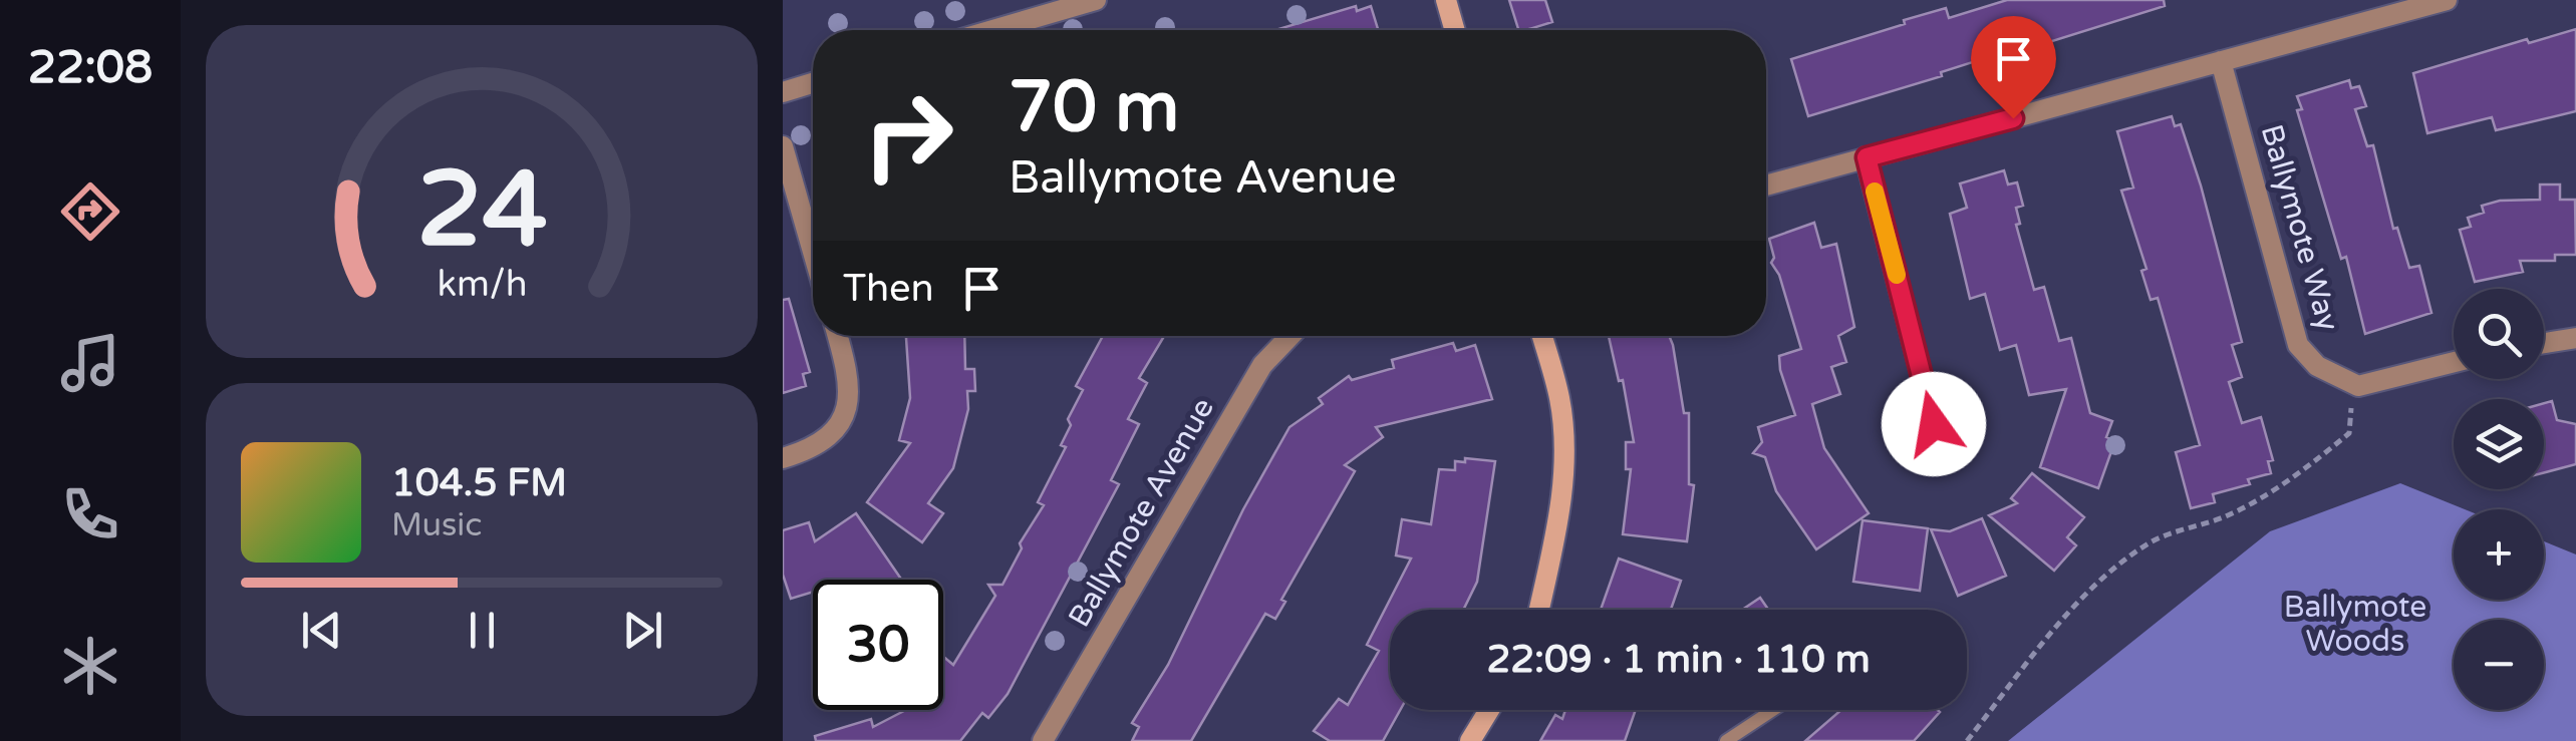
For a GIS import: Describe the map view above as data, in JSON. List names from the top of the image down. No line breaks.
{"streets":{"street":["Ballymote Way","Ballymote Avenue"]},"parks":["Ballymote Woods"],"page":{"tabs":"22:08","turn":["70 m","Ballymote Avenue"],"then":"Then","map_buttons":["+","−"],"song":["104.5 FM","Music"],"limit":"30","trip":"22:09 · 1 min · 110 m","gauge":["24","km/h"]}}
